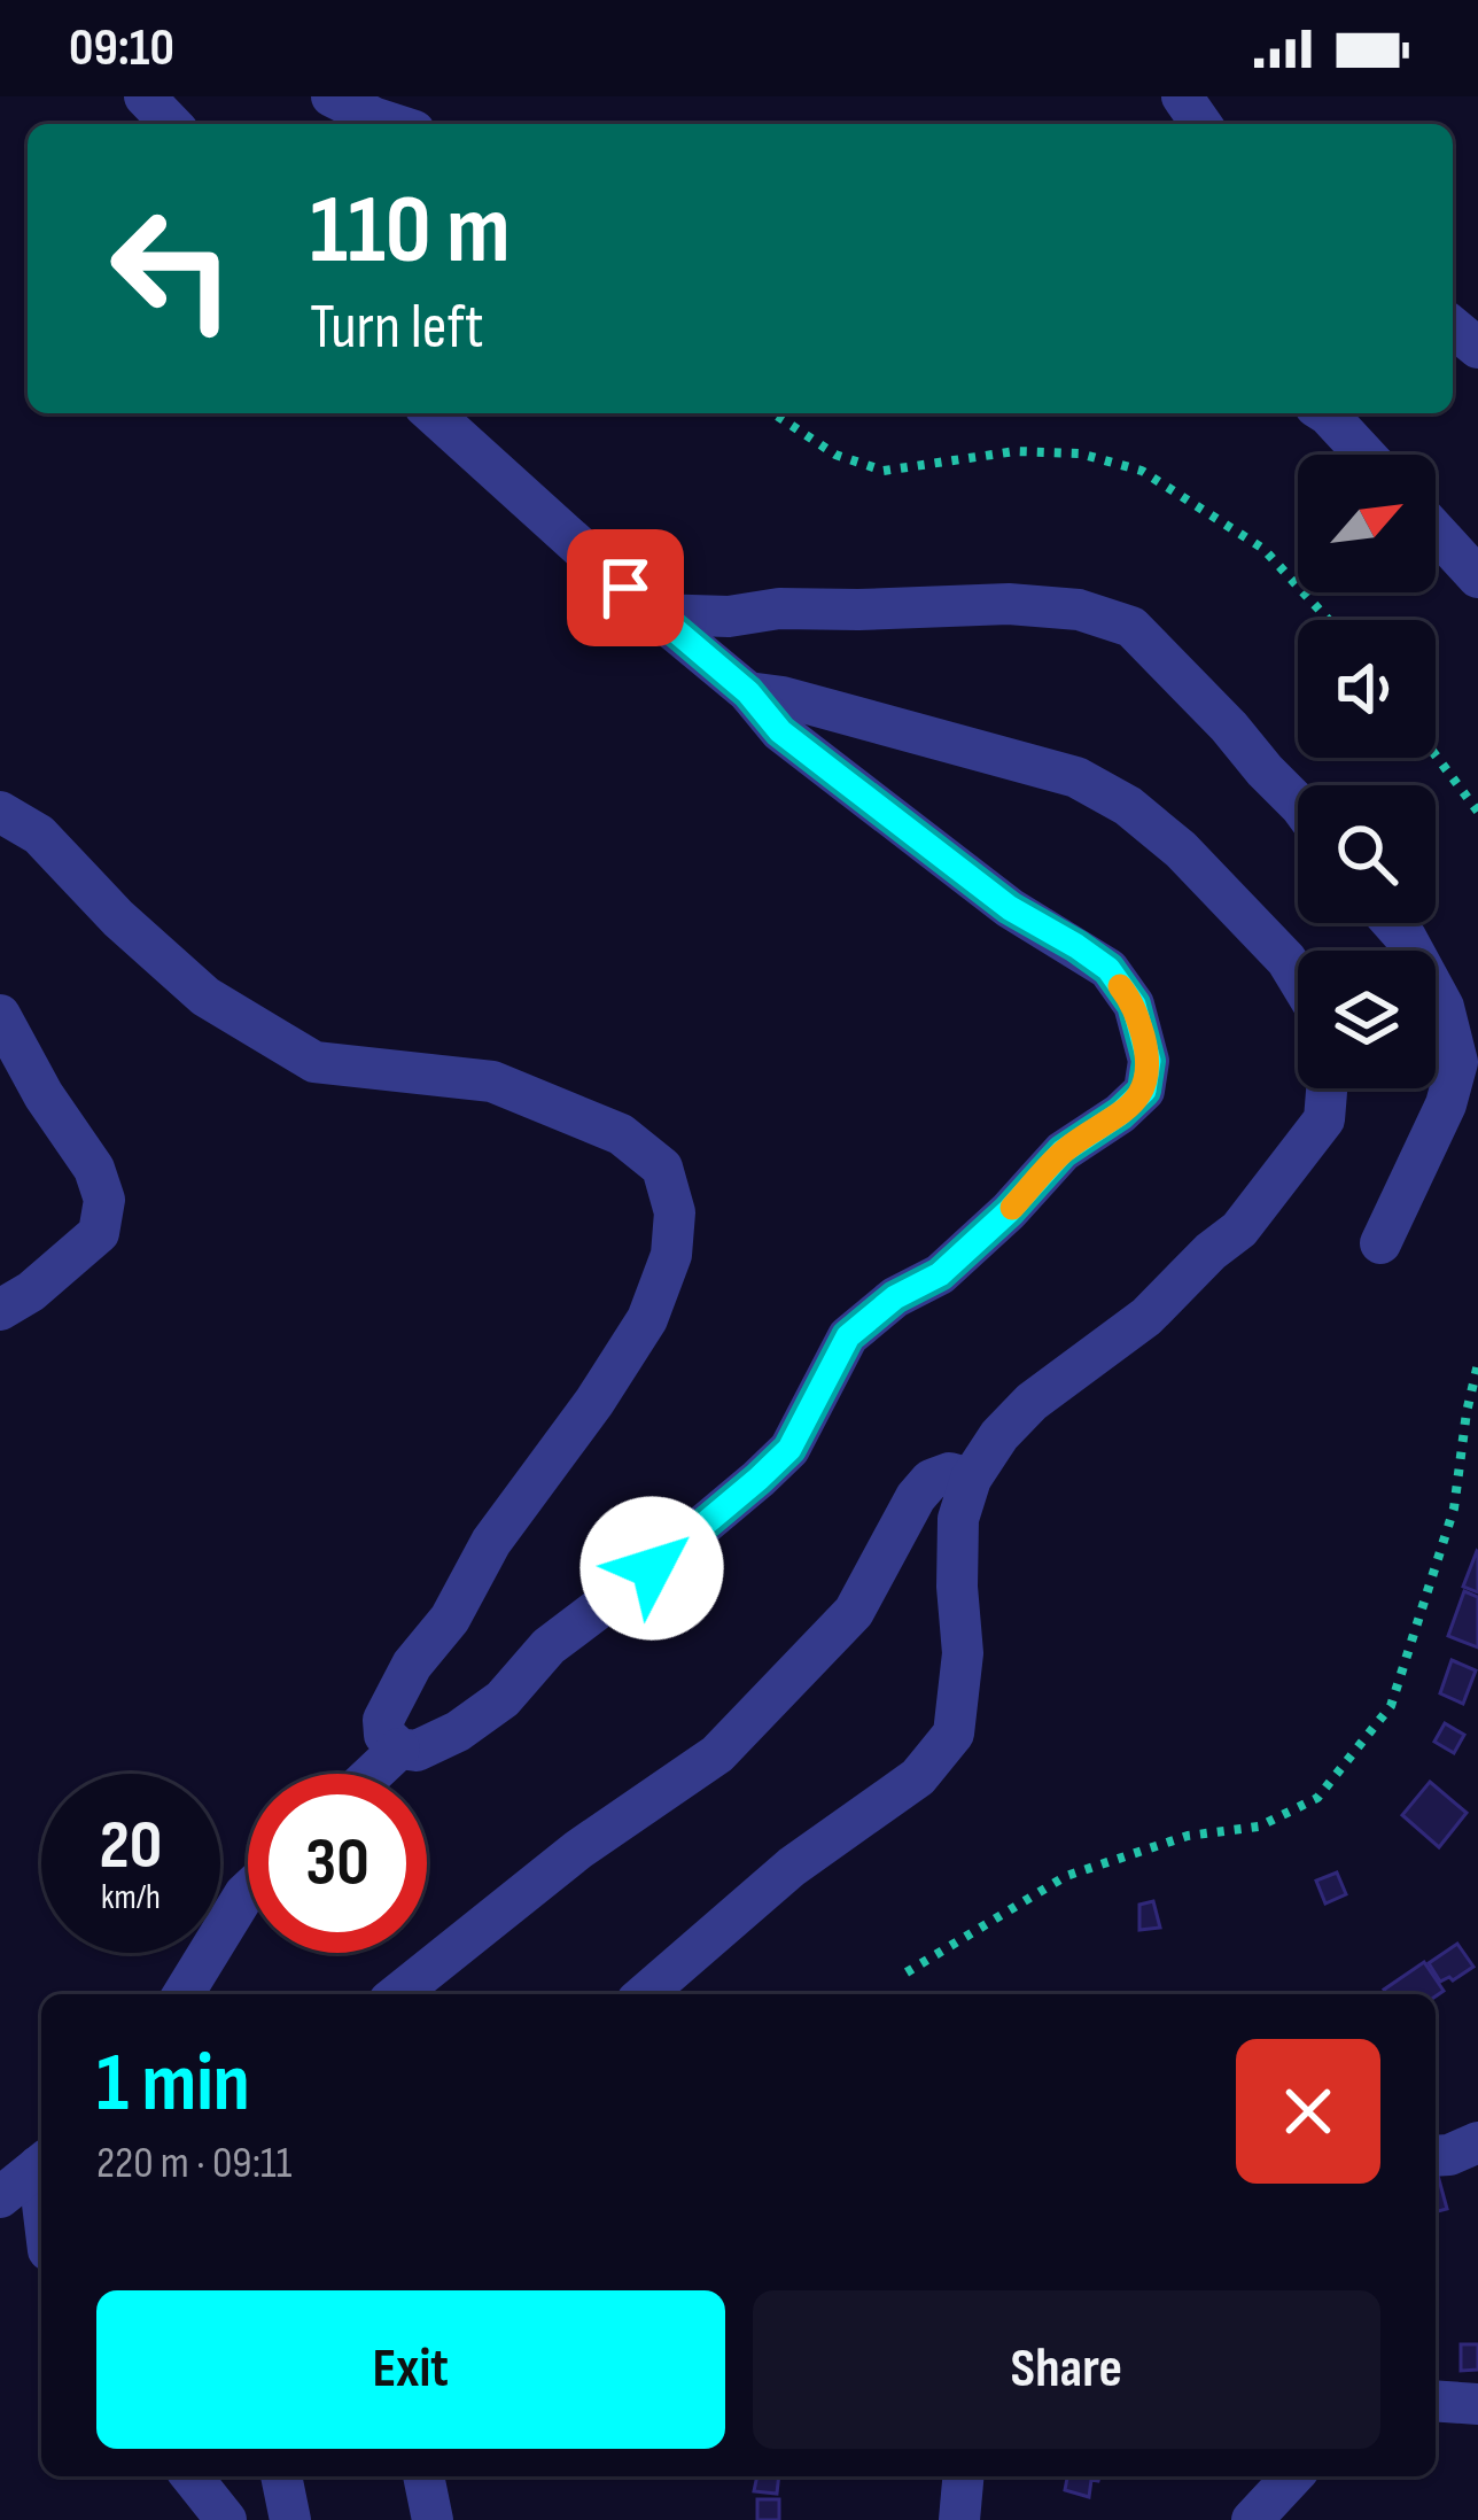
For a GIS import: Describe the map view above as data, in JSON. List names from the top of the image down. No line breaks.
{"north":"top right","page":{"status":"09:10","turn":["110 m","Turn left"],"speed":"20 km/h","limit":"30","heading":["1 min","220 m · 09:11"],"buttons":["Exit","Share"]}}
